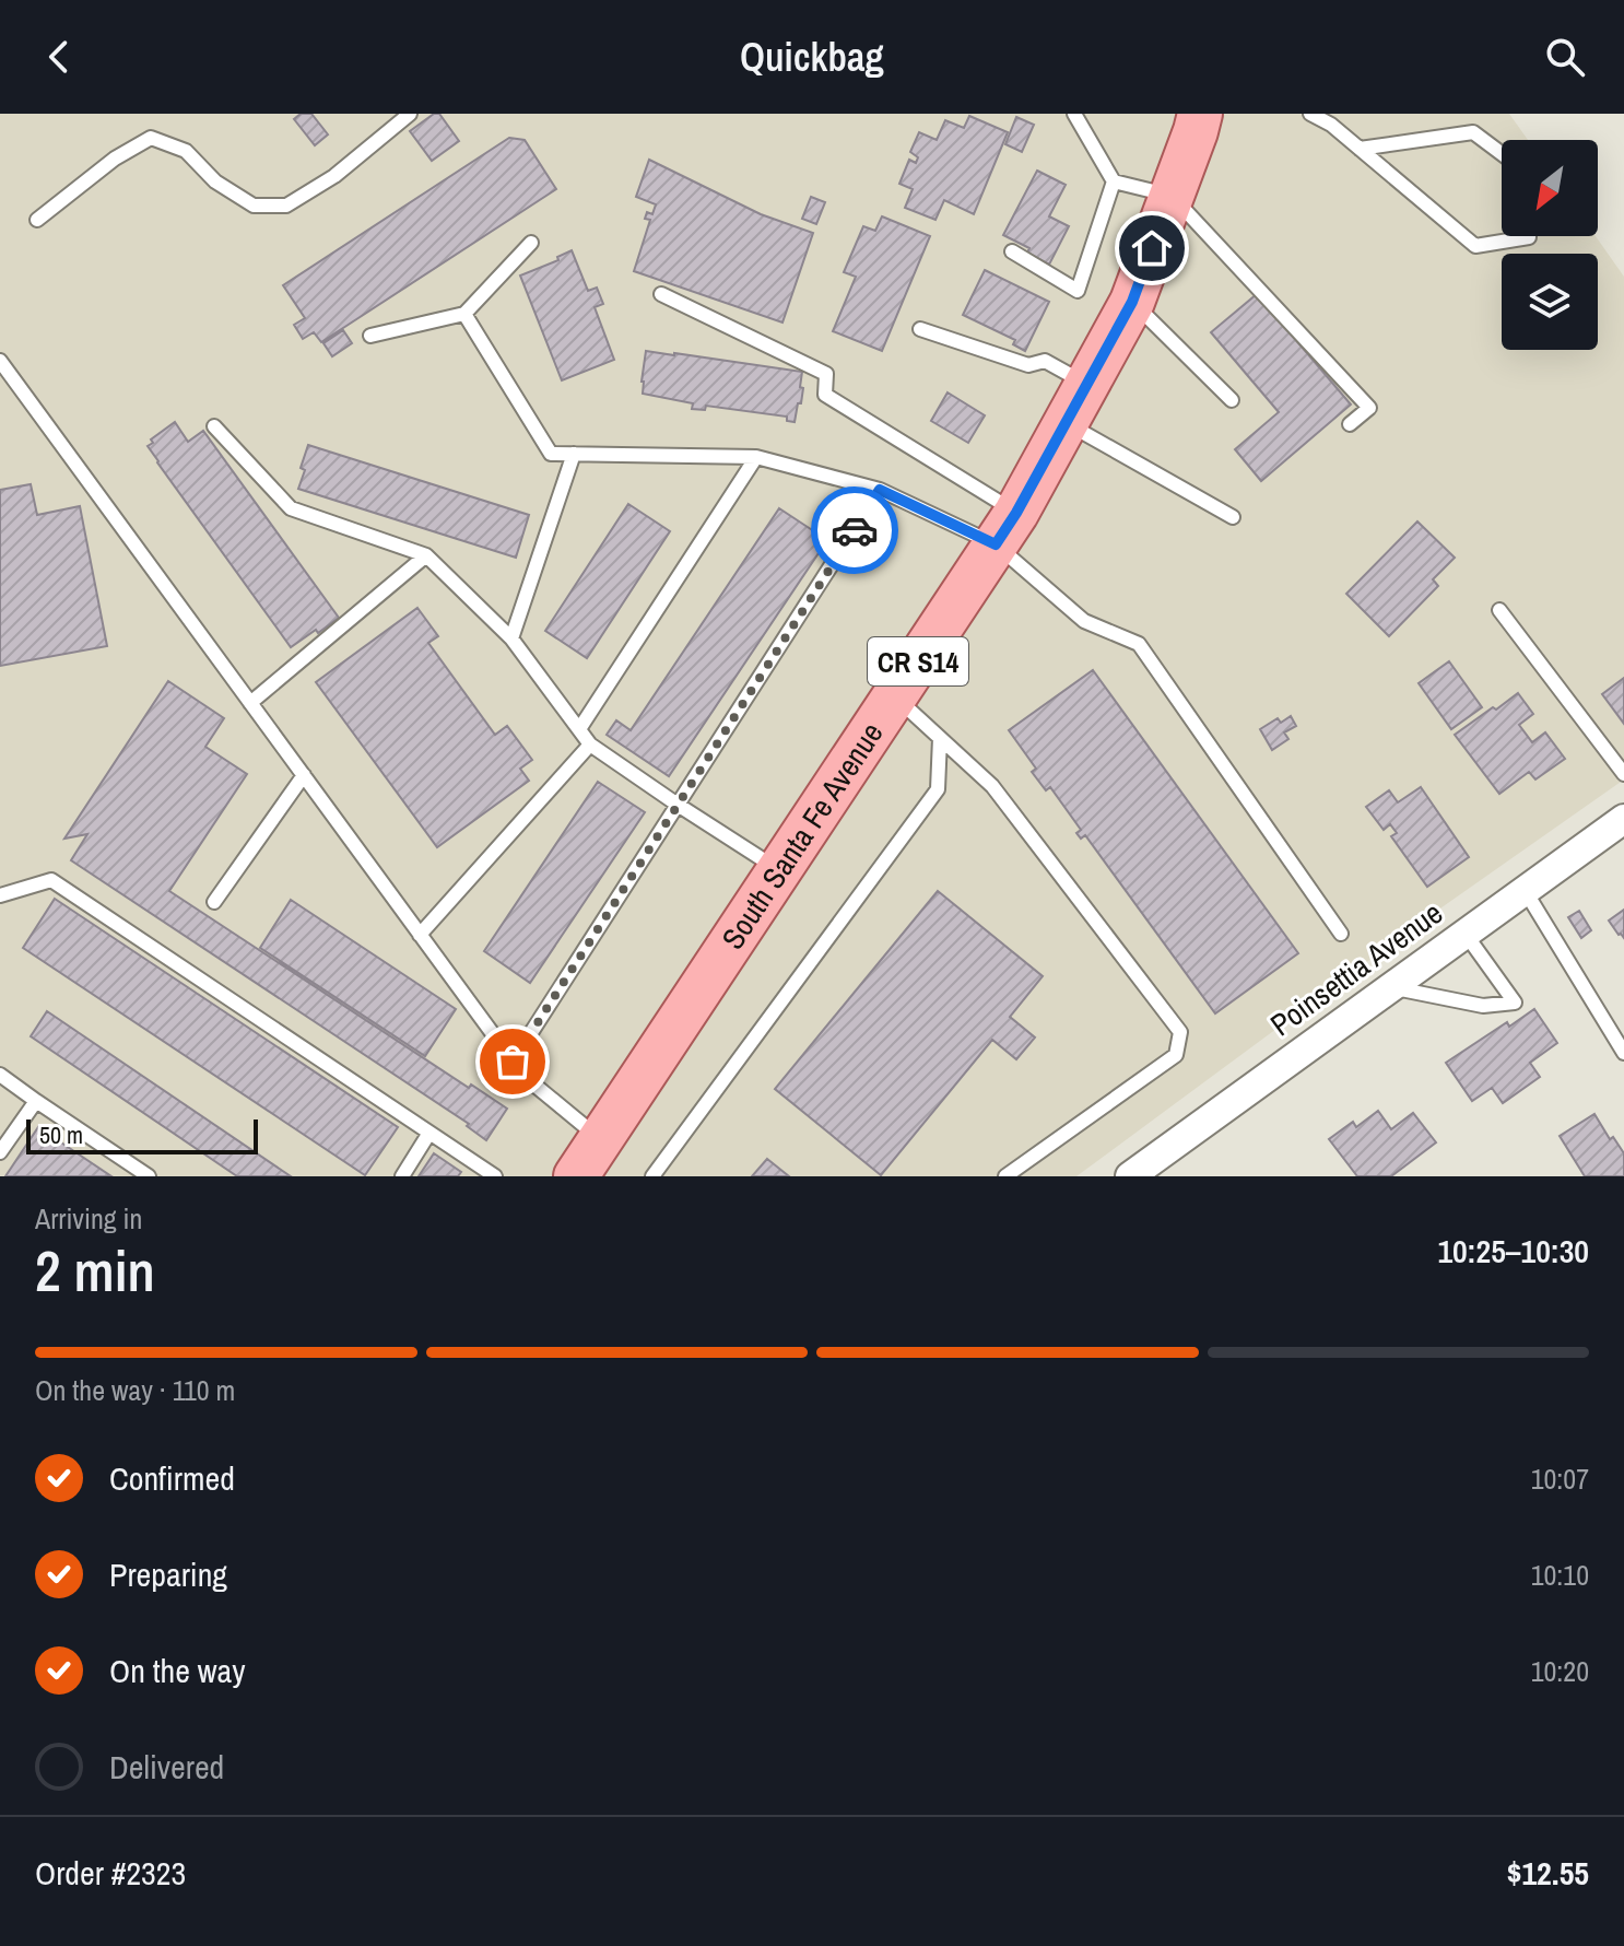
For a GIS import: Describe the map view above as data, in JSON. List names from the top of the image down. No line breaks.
{"streets":{"main road":["CR S14","South Santa Fe Avenue"],"street":["Poinsettia Avenue"]},"scale_bar":"50 m","north":"bottom left","page":{"header":"Quickbag","scale":"50 m","heading":["2 min","Arriving in","10:25–10:30"],"panel":["Order #2323","$12.55"],"bar":"On the way · 110 m","list":[["Confirmed","10:07"],["Preparing","10:10"],["On the way","10:20"],"Delivered"]}}
